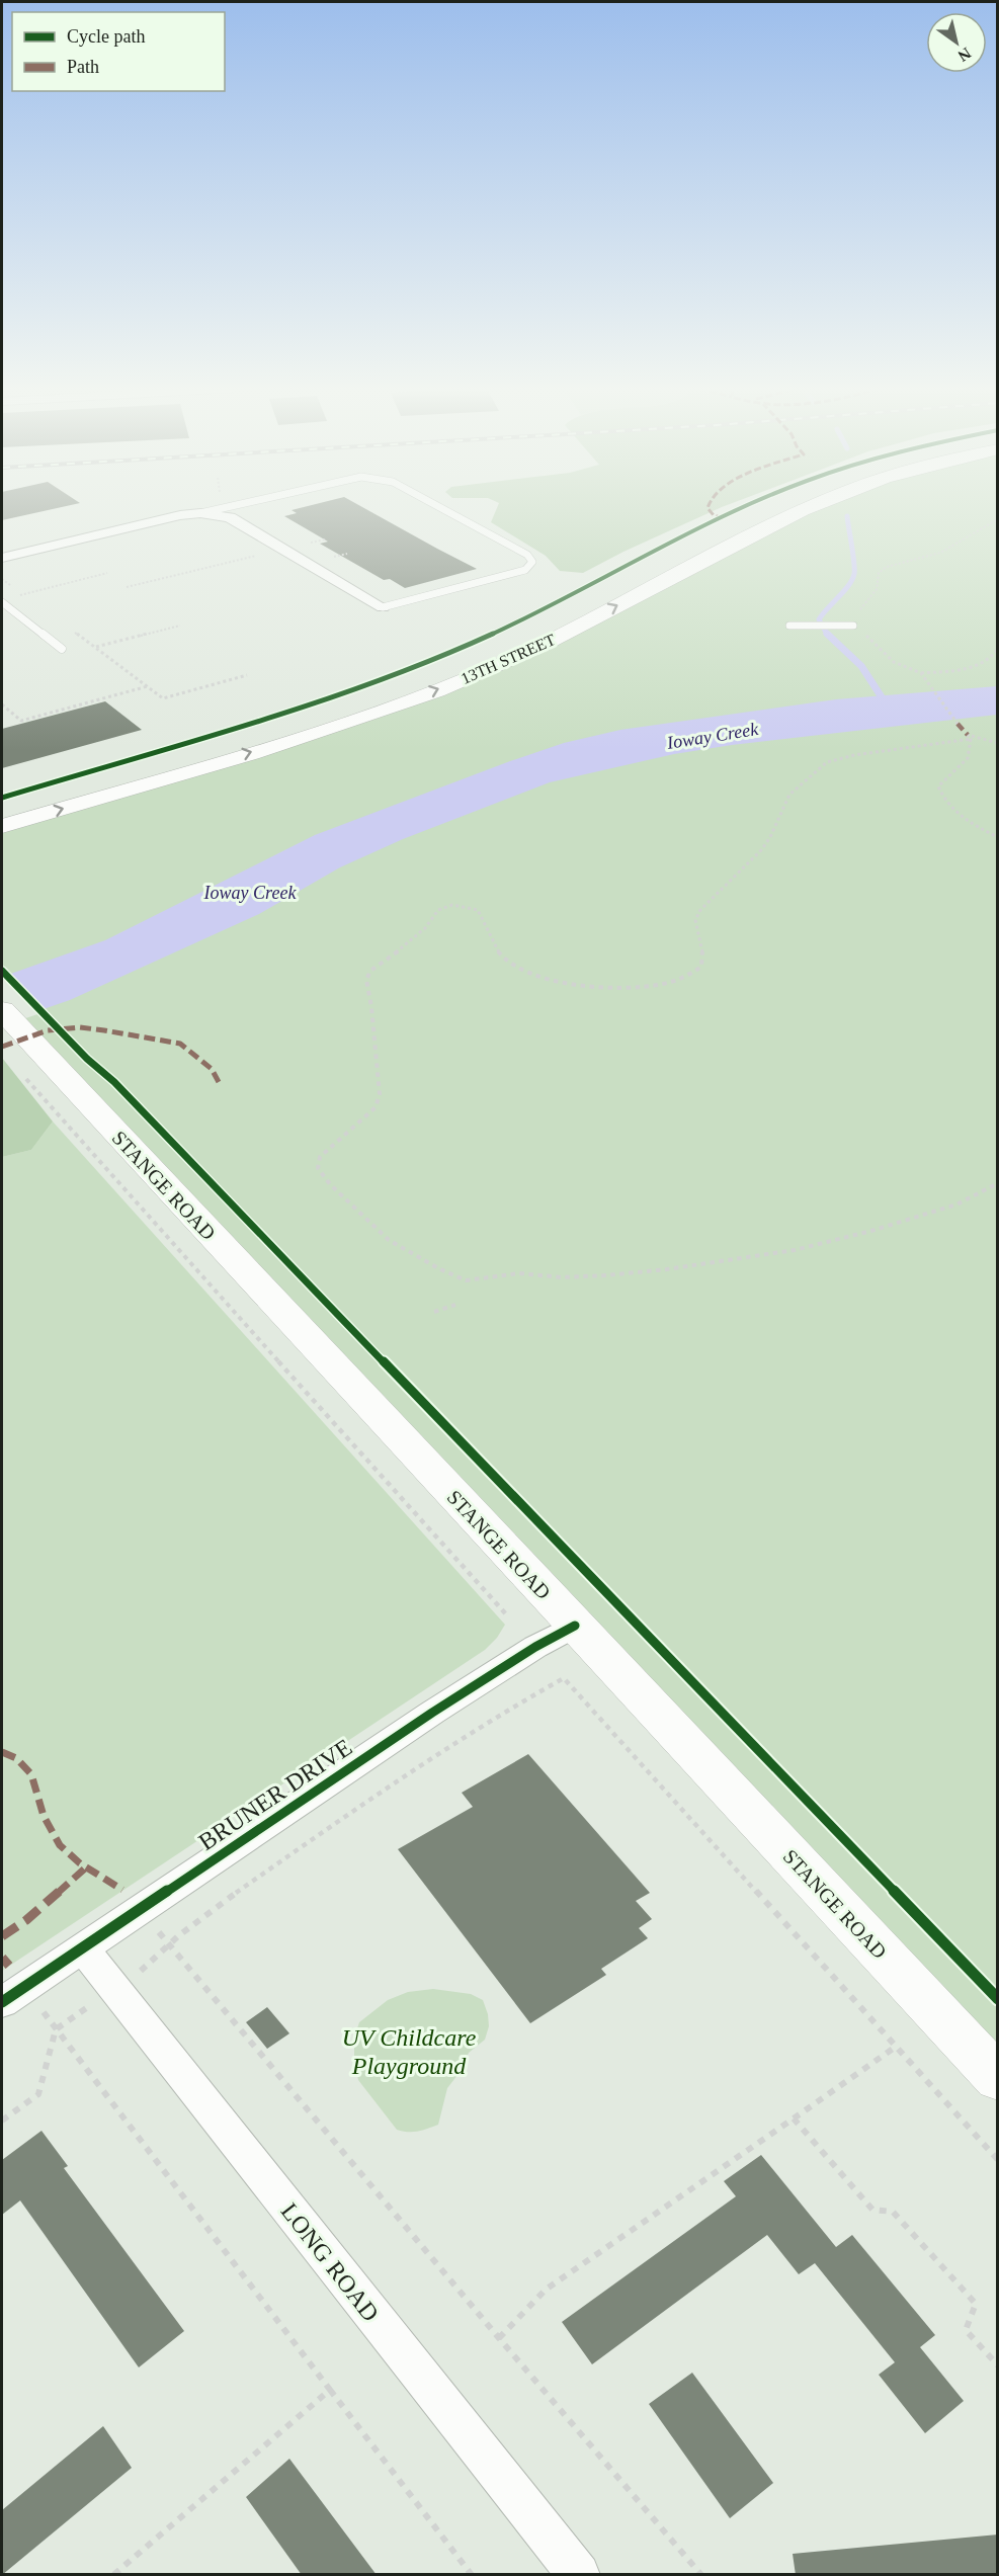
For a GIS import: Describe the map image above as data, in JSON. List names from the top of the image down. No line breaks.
{"streets":{"main road":["13TH STREET","STANGE ROAD"],"street":["BRUNER DRIVE","LONG ROAD"]},"crossings":[["STANGE ROAD","BRUNER DRIVE"],["BRUNER DRIVE","LONG ROAD"]],"water":["Ioway Creek"],"parks":["UV Childcare Playground"],"legend":["Cycle path","Path"],"north":"bottom right"}
